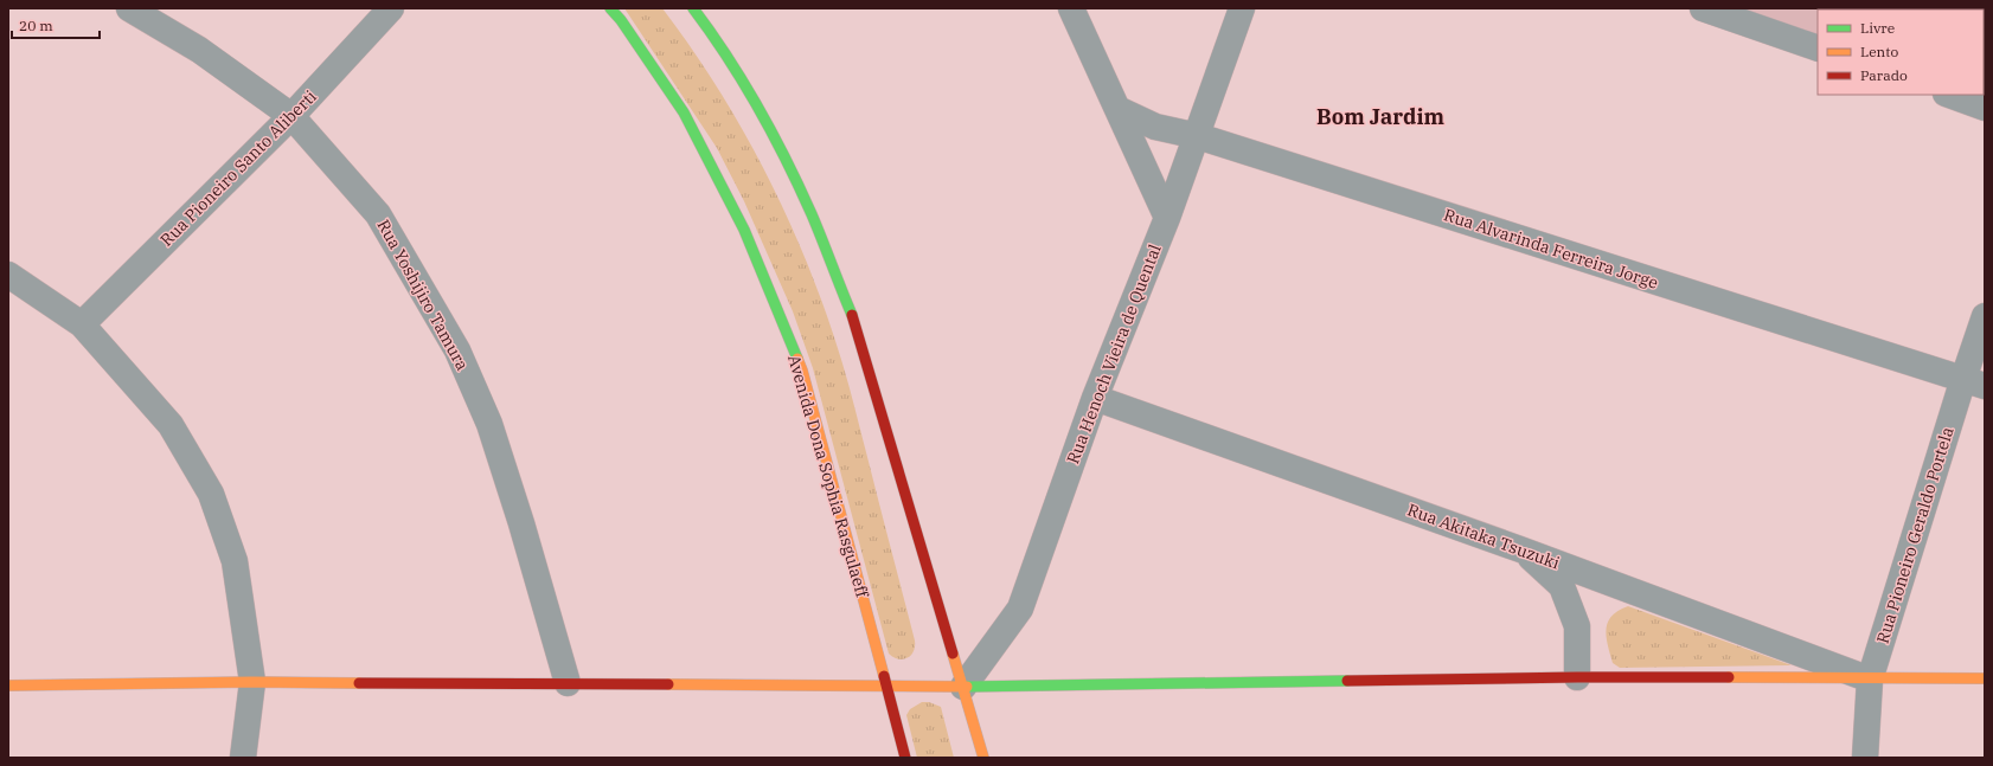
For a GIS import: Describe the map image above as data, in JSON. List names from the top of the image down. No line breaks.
{"streets":{"street":["Rua Pioneiro Santo Aliberti","Rua Alvarinda Ferreira Jorge","Rua Yoshijiro Tamura","Rua Henoch Vieira de Quental","Avenida Dona Sophia Rasgulaeff","Rua Pioneiro Geraldo Portela","Rua Akitaka Tsuzuki"]},"crossings":[["Rua Pioneiro Santo Aliberti","Rua Yoshijiro Tamura"],["Rua Alvarinda Ferreira Jorge","Rua Henoch Vieira de Quental"],["Rua Alvarinda Ferreira Jorge","Rua Pioneiro Geraldo Portela"],["Rua Henoch Vieira de Quental","Rua Akitaka Tsuzuki"],["Rua Pioneiro Geraldo Portela","Rua Akitaka Tsuzuki"]],"districts":["Bom Jardim"],"legend":["Livre","Lento","Parado"],"scale_bar":"20 m"}
